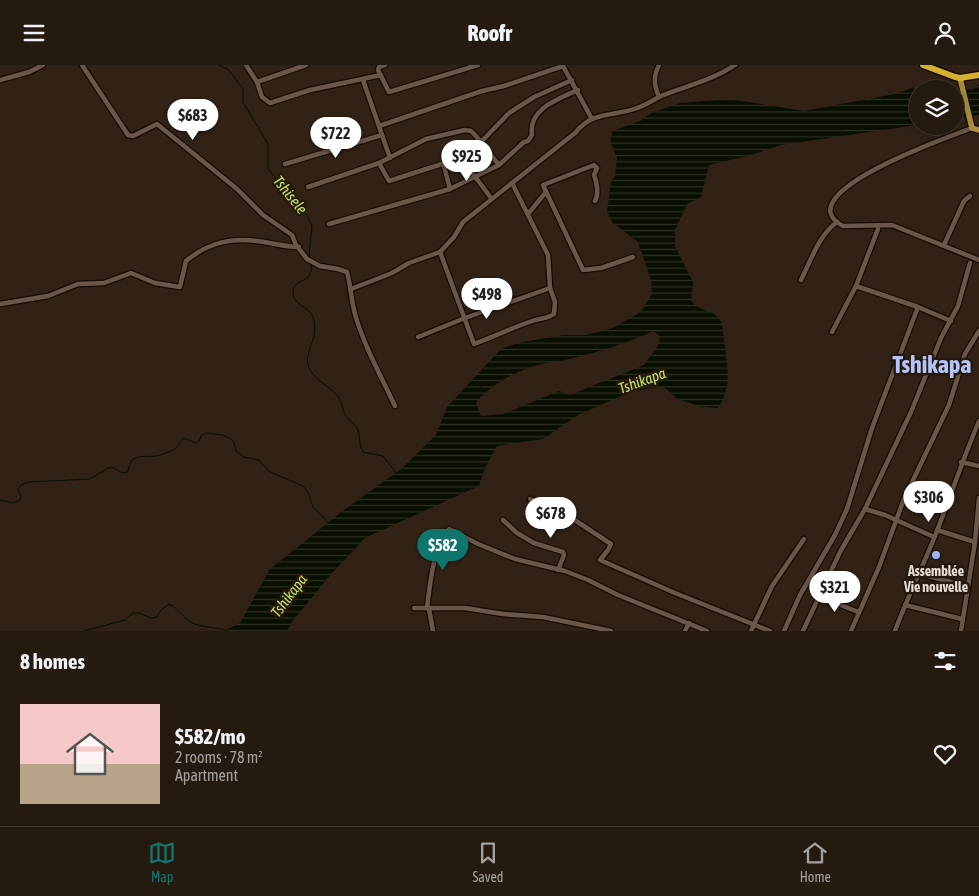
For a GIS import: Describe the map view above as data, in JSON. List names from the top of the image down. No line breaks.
{"districts":["Tshikapa"],"water":["Tshisele","Tshikapa"],"places":["Assemblée Vie nouvelle"],"page":{"header":"Roofr","price":["$683","$722","$925","$498","$306","$678","$582","$321"],"heading":"8 homes","list":[{"name":"$582/mo","note":"2 rooms · 78 m² · Apartment"}],"tabs":["Map","Saved","Home"]}}
